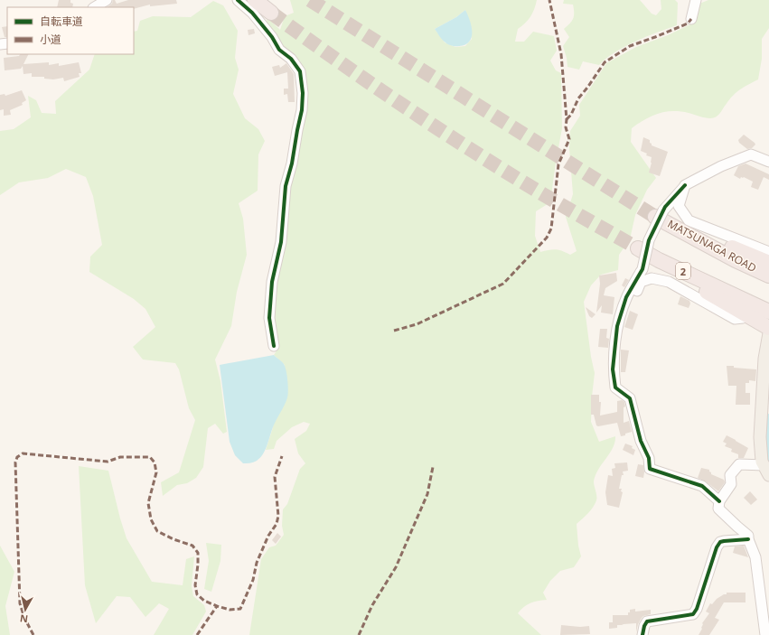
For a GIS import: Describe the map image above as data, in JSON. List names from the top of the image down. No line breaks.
{"streets":{"highway":["MATSUNAGA ROAD","2"]},"legend":["自転車道","小道"],"north":"bottom"}
